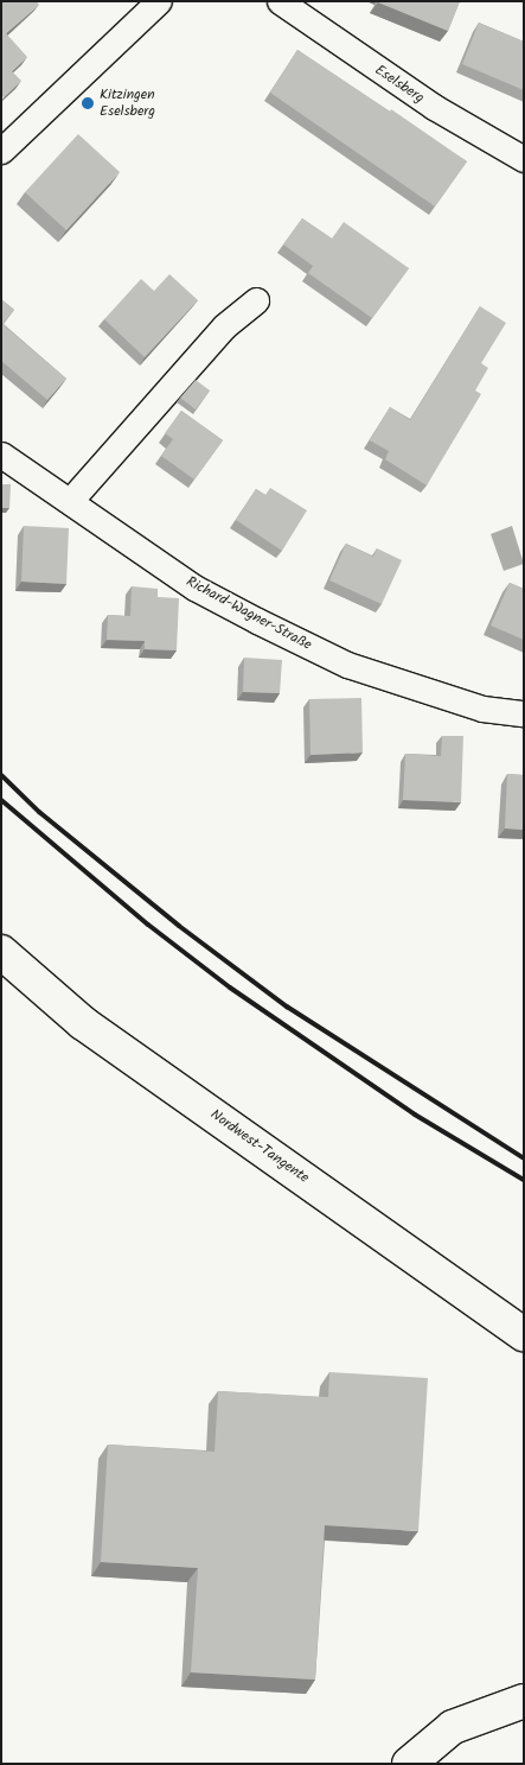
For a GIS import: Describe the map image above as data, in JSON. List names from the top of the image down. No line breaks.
{"streets":{"main road":["Nordwest-Tangente"],"street":["Eselsberg","Richard-Wagner-Straße"]},"places":["Kitzingen Eselsberg"]}
